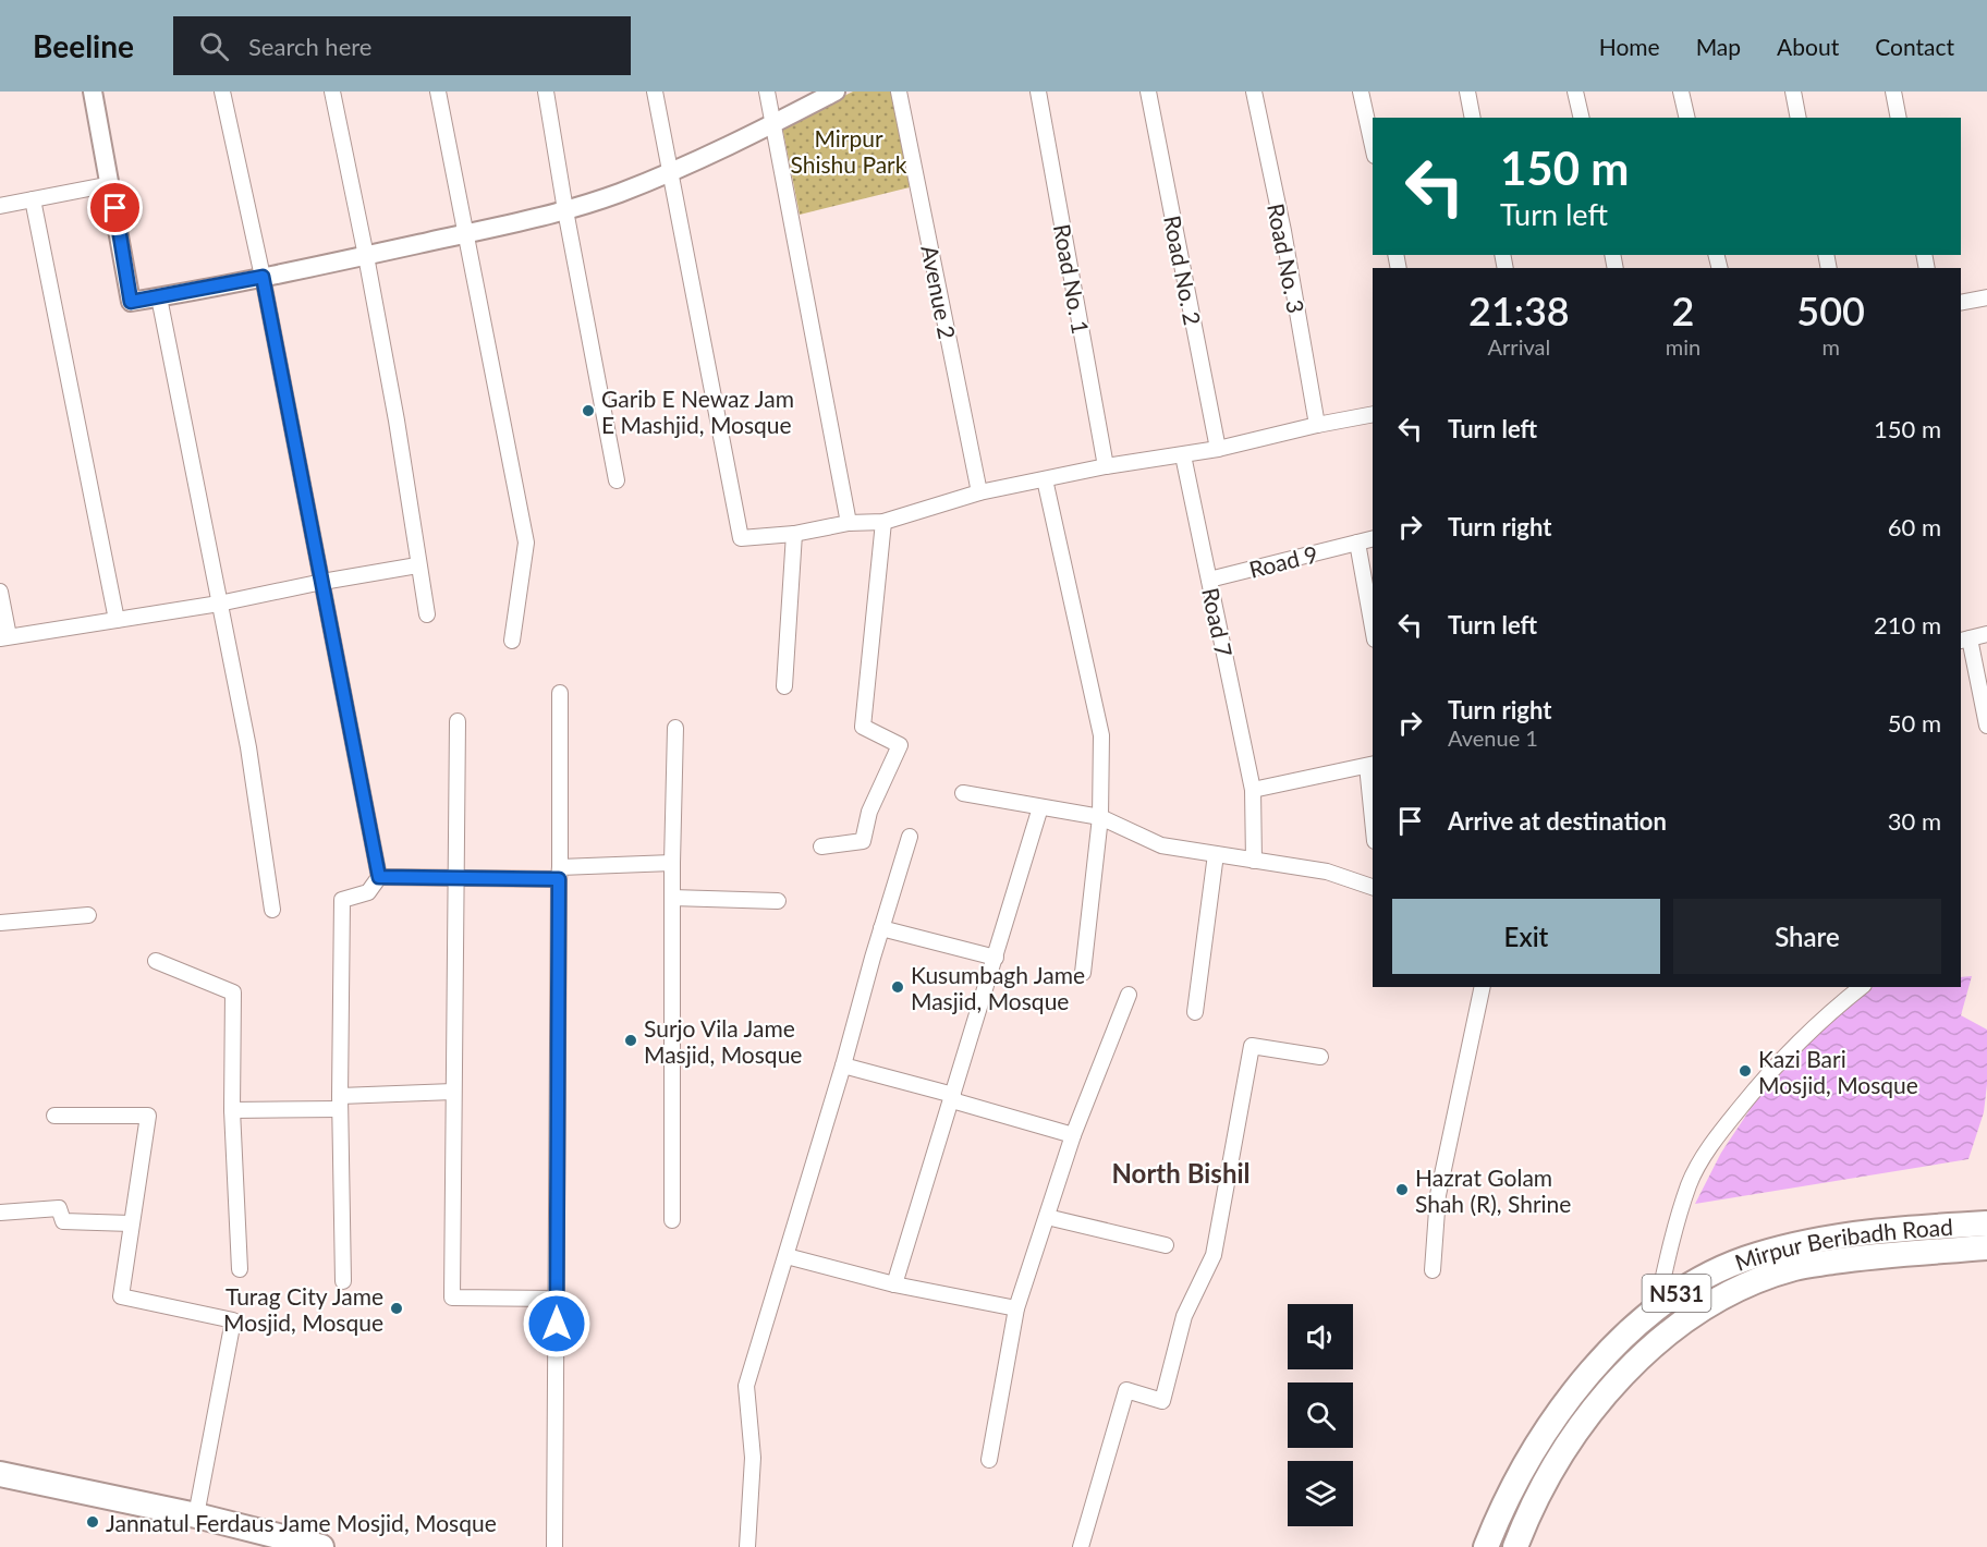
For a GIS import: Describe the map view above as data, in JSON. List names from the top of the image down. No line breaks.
{"streets":{"highway":["Mirpur Beribadh Road","N531"],"street":["Road No. 3","Road No. 2","Road No. 1","Avenue 2","Road 9","Road 7"]},"crossings":[["Road 9","Road 7"]],"districts":["North Bishil"],"parks":["Mirpur Shishu Park"],"places":["Garib E Newaz Jam E Mashjid, Mosque","Kusumbagh Jame Masjid, Mosque","Surjo Vila Jame Masjid, Mosque","Kazi Bari Mosjid, Mosque","Hazrat Golam Shah (R), Shrine","Turag City Jame Mosjid, Mosque","Jannatul Ferdaus Jame Mosjid, Mosque"],"page":{"header":"Beeline","search":"Search here","nav":["Home","Map","About","Contact"],"turn":["150 m","Turn left"],"eta":["21:38","Arrival","2","min","500","m"],"list":[{"name":"Turn left","value":"150 m"},{"name":"Turn right","value":"60 m"},{"name":"Turn left","value":"210 m"},{"name":"Turn right","note":"Avenue 1","value":"50 m"},{"name":"Arrive at destination","value":"30 m"}],"buttons":["Exit","Share"]}}
